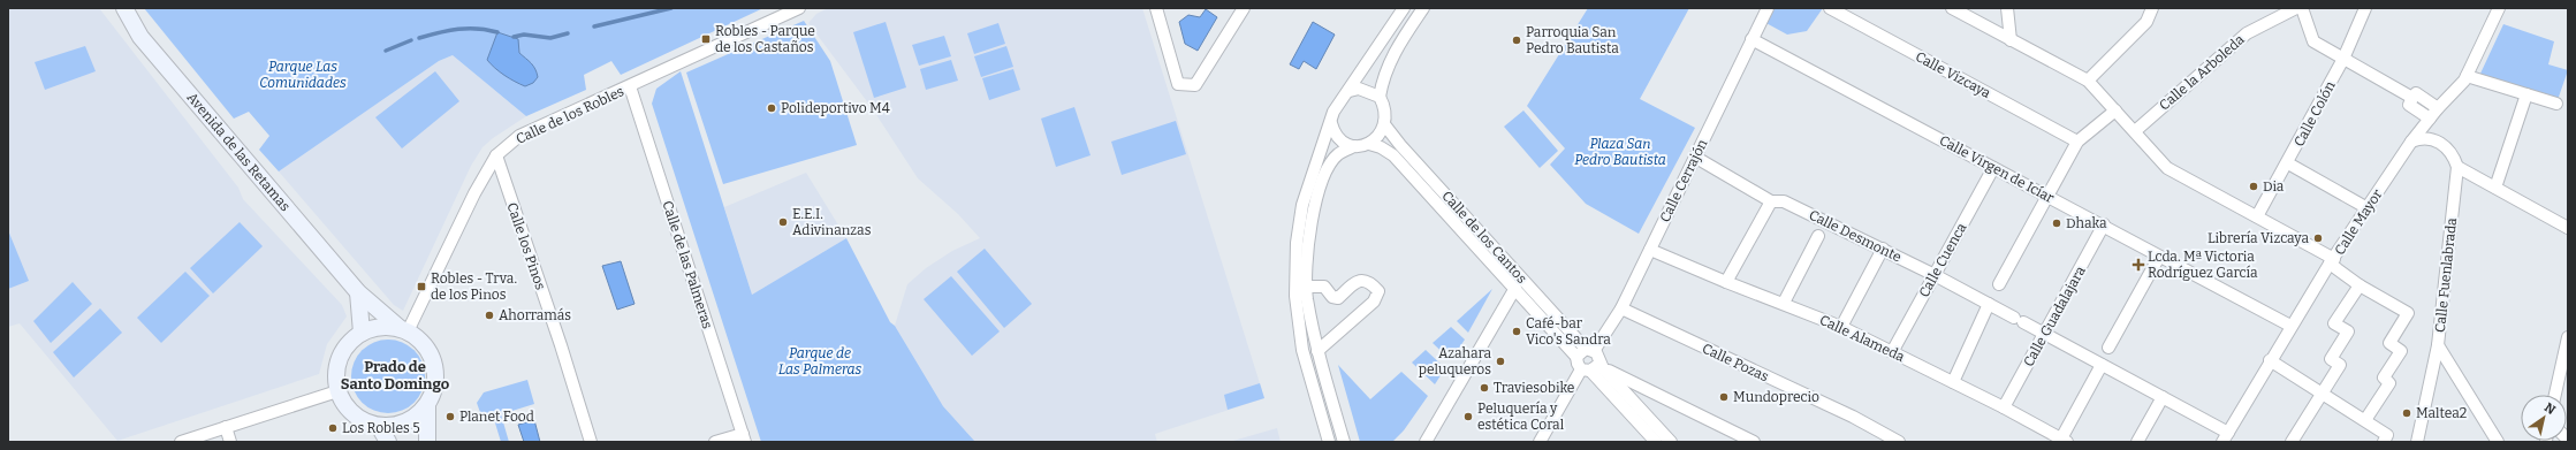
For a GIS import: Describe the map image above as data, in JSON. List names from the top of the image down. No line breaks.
{"streets":{"street":["Calle la Arboleda","Calle Vizcaya","Calle Colón","Calle de los Robles","Avenida de las Retamas","Calle Virgen de Icíar","Calle Cerrajón","Calle Mayor","Calle Desmonte","Calle de los Cantos","Calle los Pinos","Calle Cuenca","Calle de las Palmeras","Calle Fuenlabrada","Calle Guadalajara","Calle Alameda","Calle Pozas"]},"crossings":[["Calle de los Robles","Avenida de las Retamas"],["Calle de los Robles","Calle los Pinos"],["Calle de los Robles","Calle de las Palmeras"],["Calle Virgen de Icíar","Calle Cerrajón"],["Calle Virgen de Icíar","Calle Mayor"],["Calle Virgen de Icíar","Calle Cuenca"],["Calle Virgen de Icíar","Calle Guadalajara"],["Calle Cerrajón","Calle Desmonte"],["Calle Cerrajón","Calle de los Cantos"],["Calle Cerrajón","Calle Alameda"],["Calle Cerrajón","Calle Pozas"],["Calle Mayor","Calle Desmonte"],["Calle Desmonte","Calle Cuenca"],["Calle Desmonte","Calle Guadalajara"],["Calle Cuenca","Calle Alameda"],["Calle Guadalajara","Calle Alameda"]],"districts":["Prado de Santo Domingo"],"parks":["Parque Las Comunidades","Plaza San Pedro Bautista","Parque de Las Palmeras"],"places":{"transit":["Robles - Parque de los Castaños","Robles - Trva. de los Pinos"],"other":["Parroquia San Pedro Bautista","Polideportivo M4","Dia","E.E.I. Adivinanzas","Dhaka","Librería Vizcaya","Ahorramás","Café-bar Vico's Sandra","Azahara peluqueros","Traviesobike","Mundoprecio","Maltea2","Planet Food","Peluquería y estética Coral","Los Robles 5"],"health":["Lcda. Mª Victoria Rodríguez García"]},"north":"top right"}
